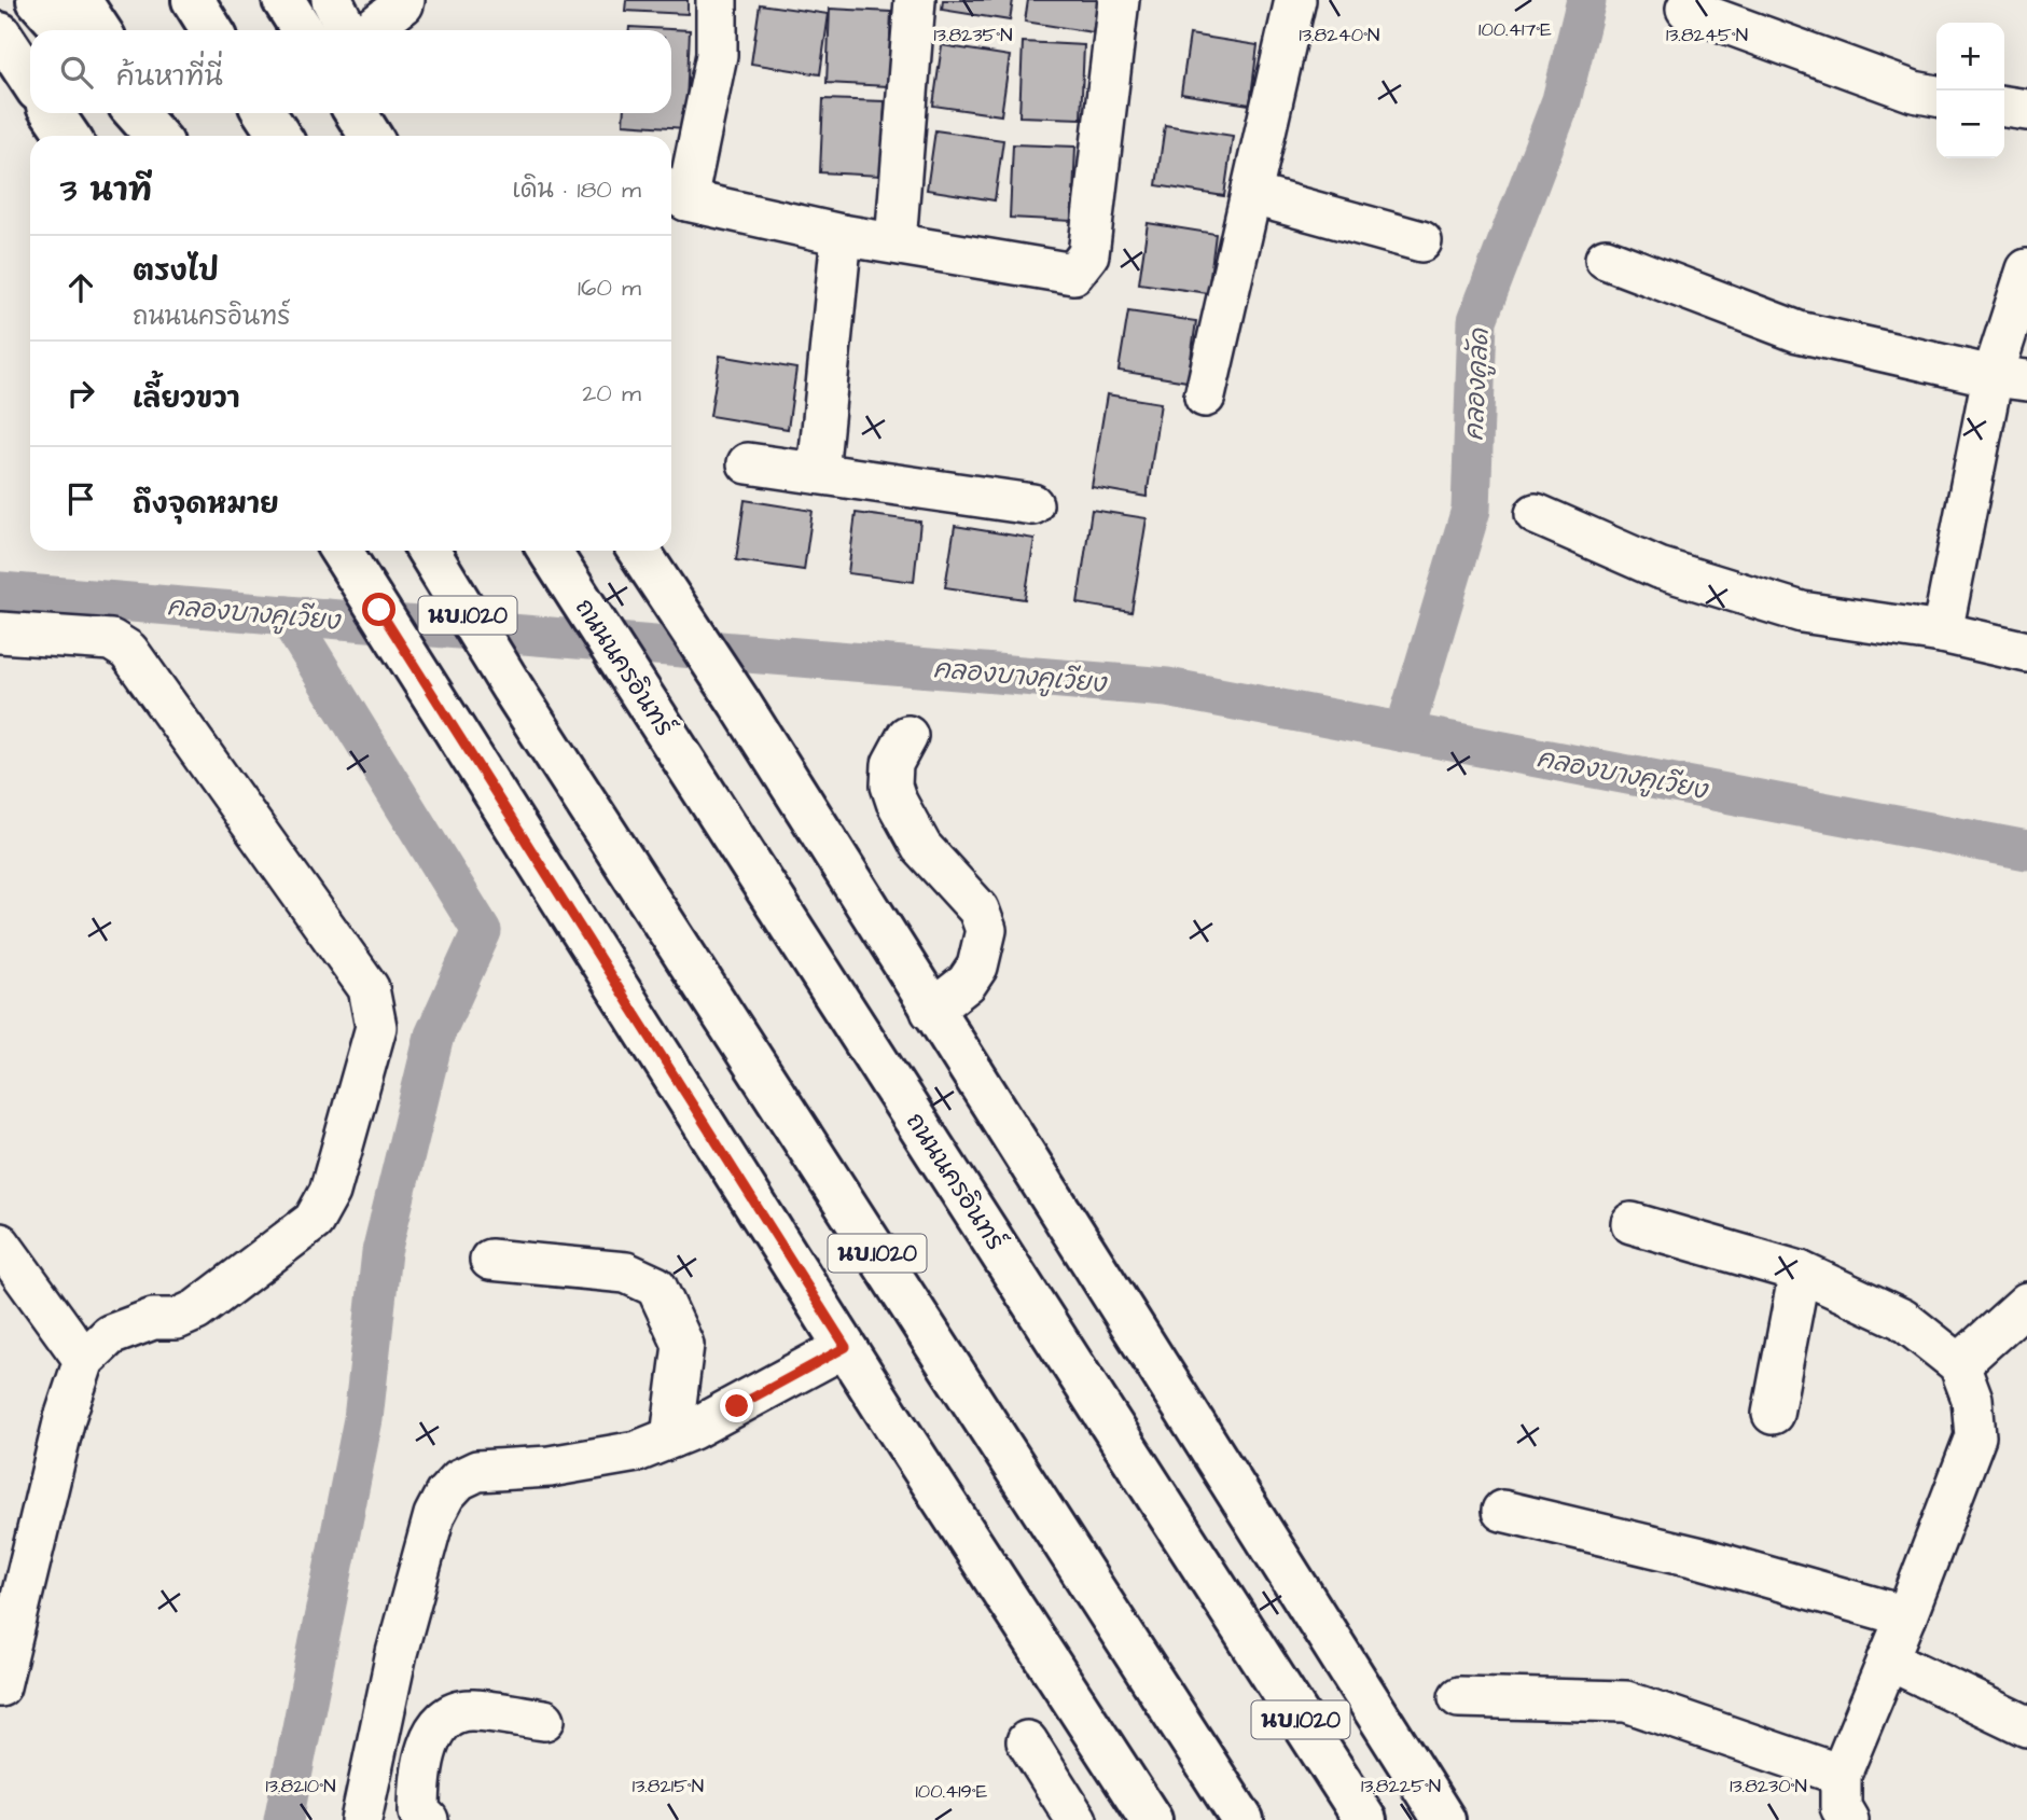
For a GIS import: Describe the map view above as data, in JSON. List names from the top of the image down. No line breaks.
{"streets":{"main road":["นบ.1020","ถนนนครอินทร์"]},"water":["คลองคูลัด","คลองบางคูเวียง"],"page":{"map_buttons":["+","−"],"search":"ค้นหาที่นี่","heading":["3 นาที","เดิน · 180 m"],"list":[["ตรงไป","ถนนนครอินทร์","160 m"],["เลี้ยวขวา","20 m"],"ถึงจุดหมาย"]},"coordinates":["100.417°E","13.8235°N","13.8240°N","13.8245°N","13.8210°N","13.8215°N","13.8225°N","13.8230°N","100.419°E"]}
